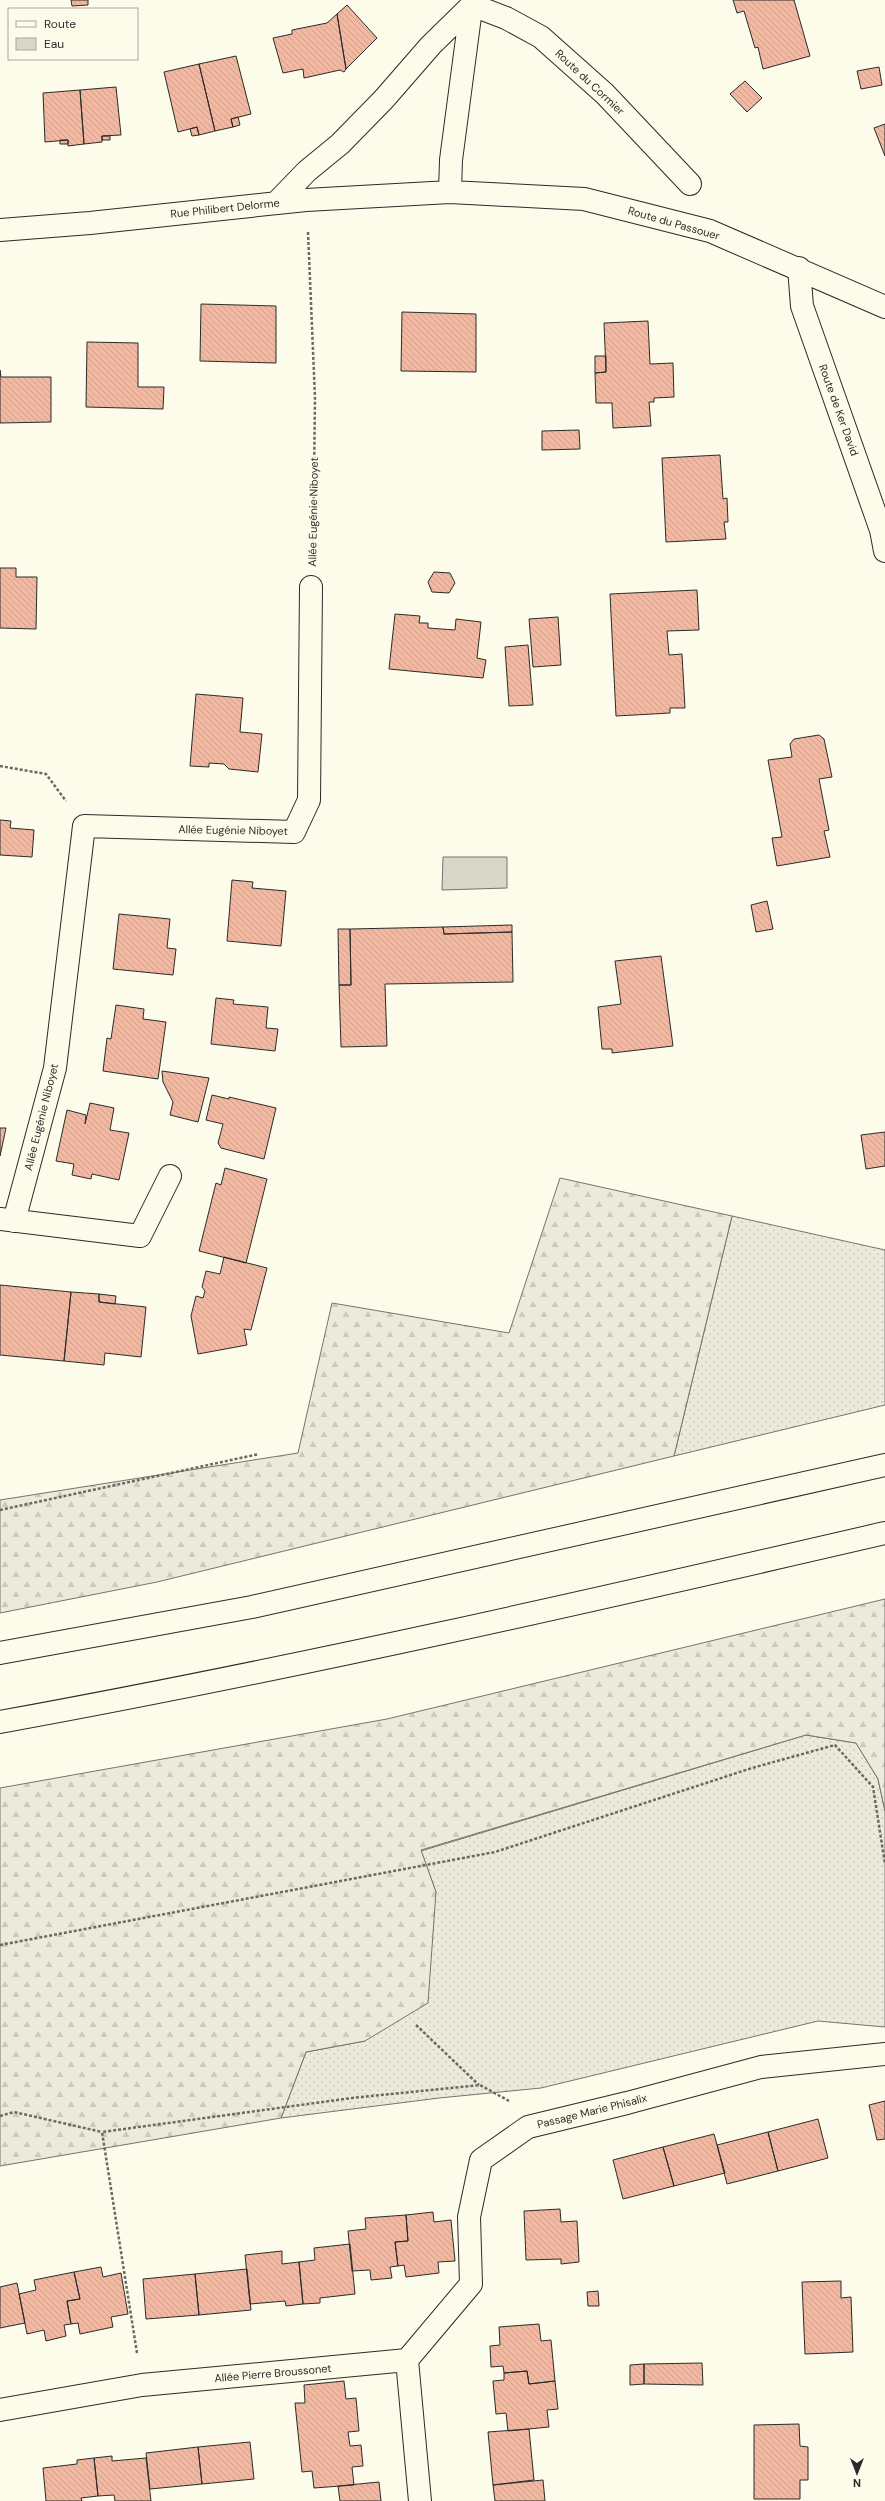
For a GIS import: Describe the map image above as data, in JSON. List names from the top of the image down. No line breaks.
{"streets":{"main road":["Route du Cormier","Rue Philibert Delorme","Route du Passouer","Route de Ker David","Allée Eugénie Niboyet","Passage Marie Phisalix","Allée Pierre Broussonet"]},"crossings":[["Rue Philibert Delorme","Route du Passouer"],["Rue Philibert Delorme","Allée Eugénie Niboyet"],["Route du Passouer","Route de Ker David"],["Passage Marie Phisalix","Allée Pierre Broussonet"]],"legend":["Route","Eau"],"north":"bottom"}
